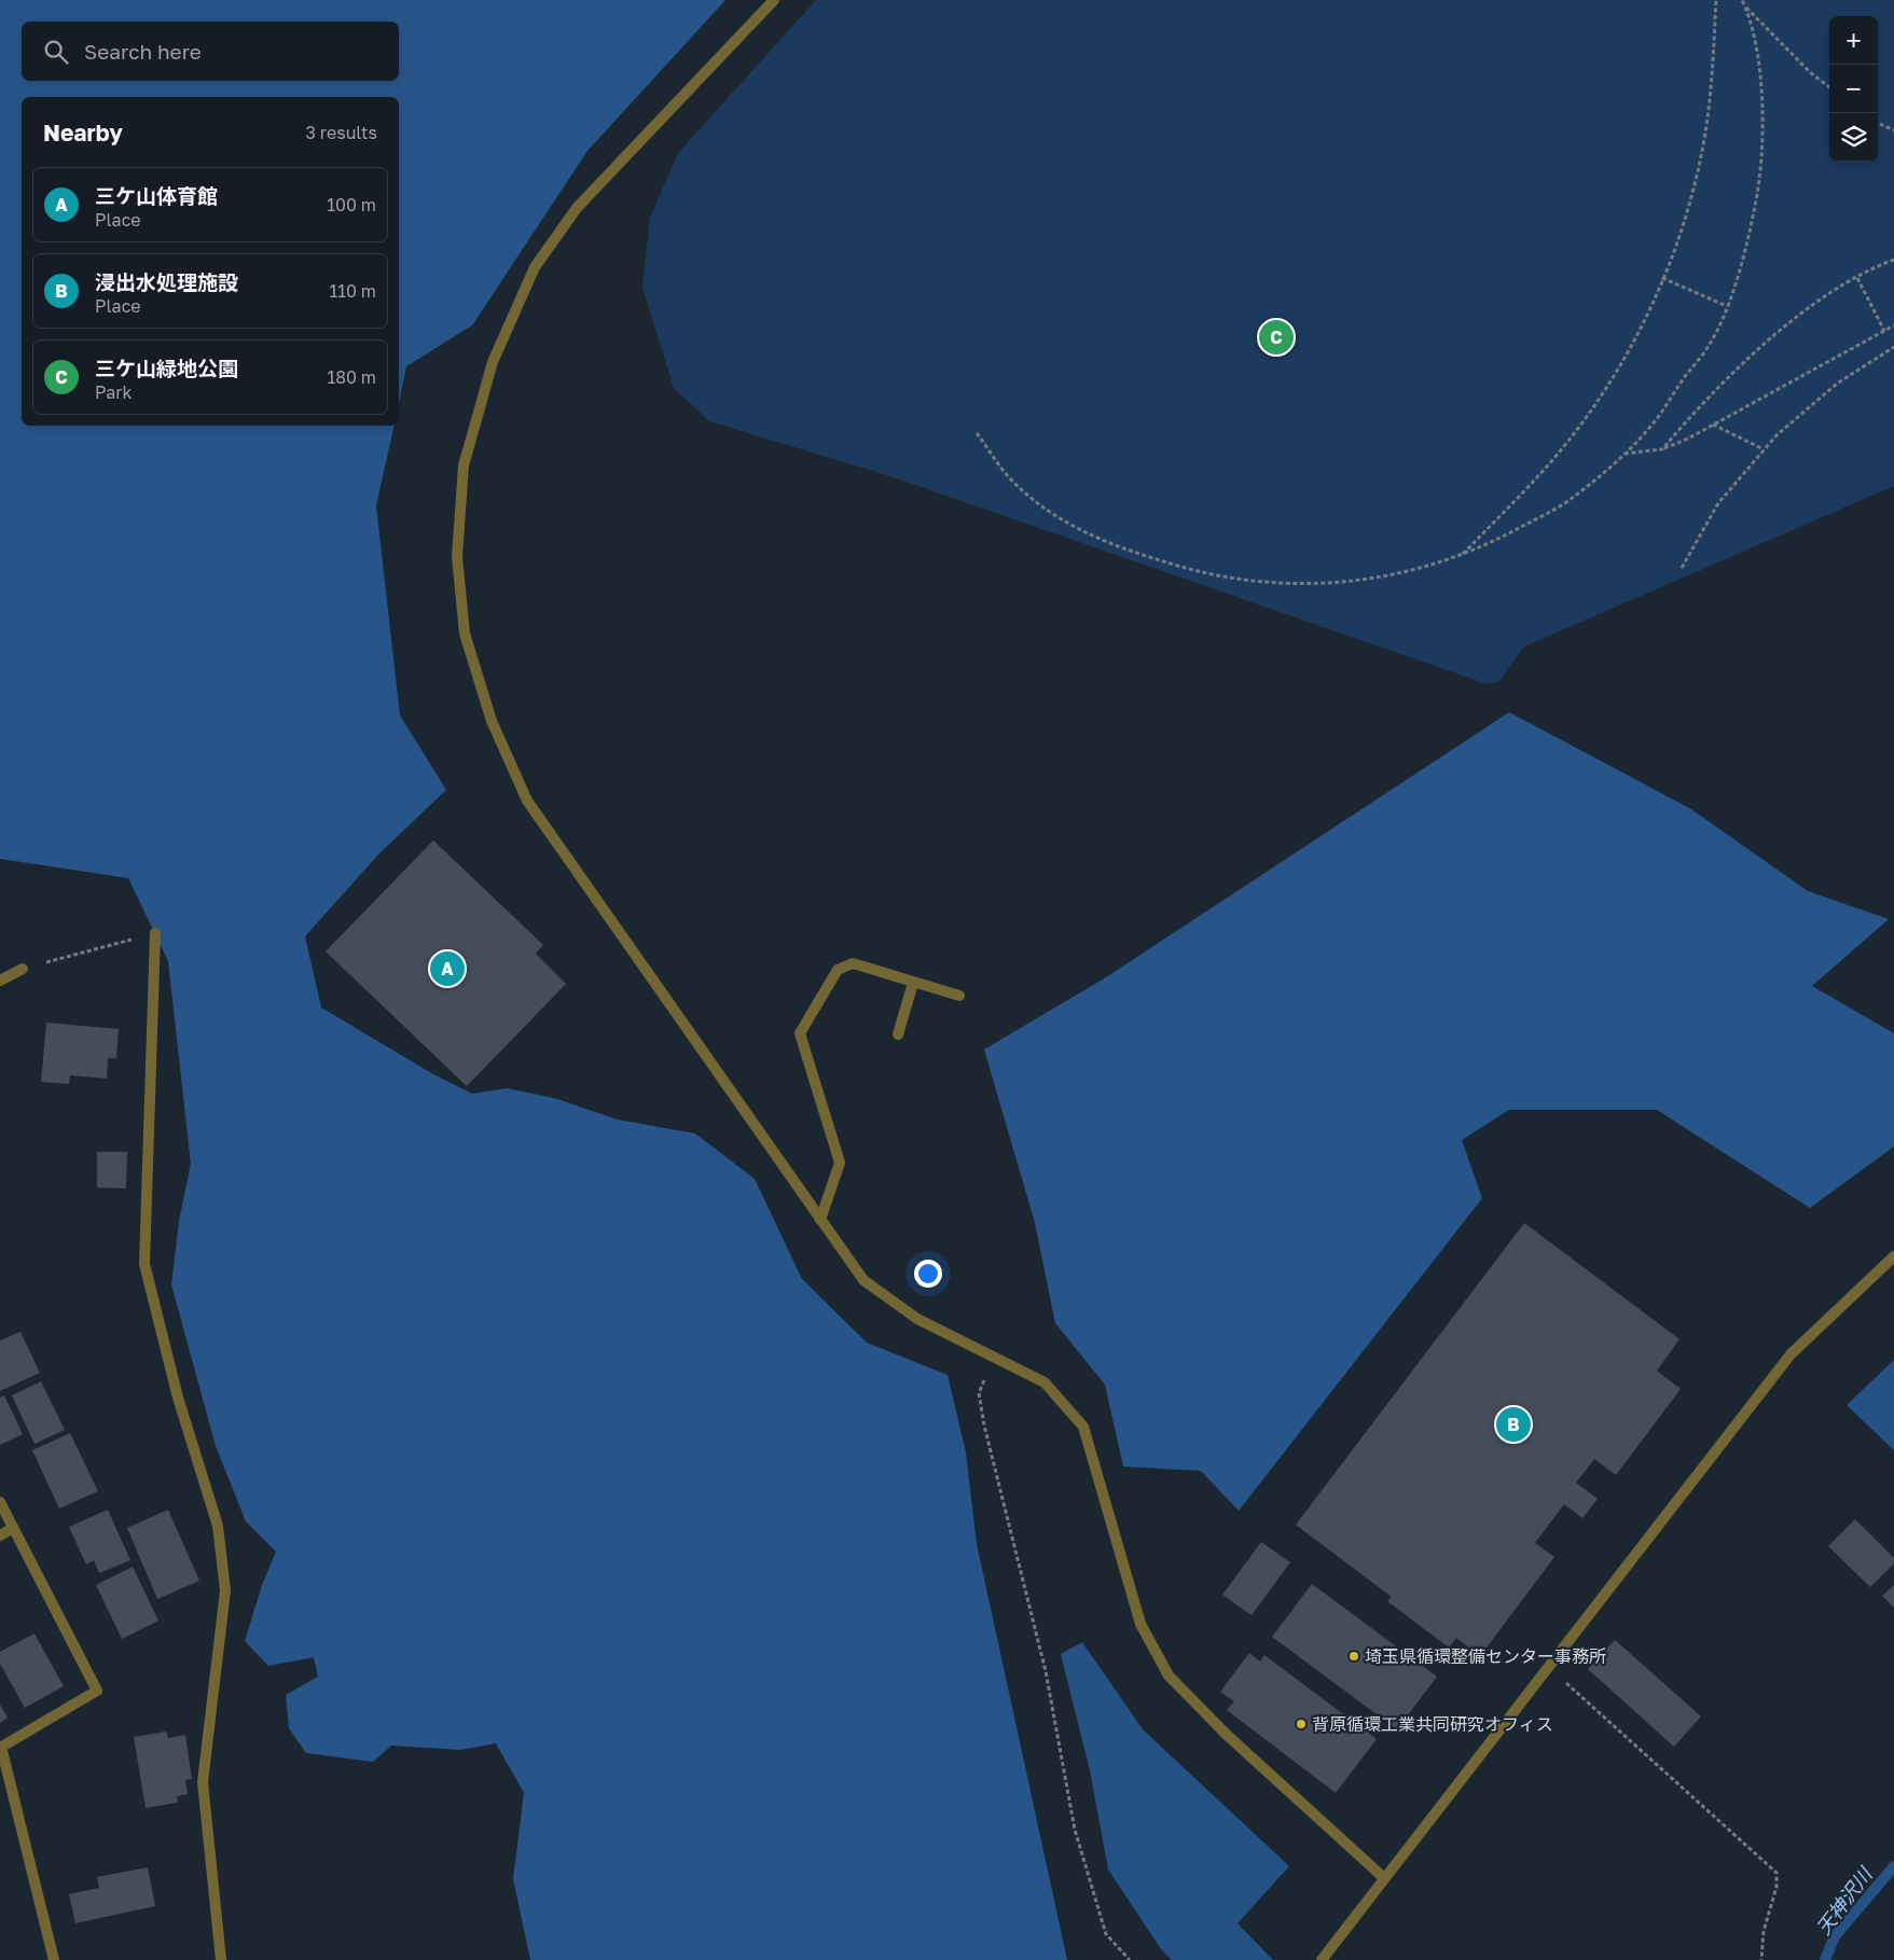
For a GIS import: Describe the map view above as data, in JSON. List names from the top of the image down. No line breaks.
{"water":["天神沢川"],"places":["埼玉県循環整備センター事務所","背原循環工業共同研究オフィス"],"page":{"map_buttons":["+","−"],"search":"Search here","heading":["Nearby","3 results"],"list":[{"mark":"A","name":"三ケ山体育館","note":"Place","value":"100 m"},{"mark":"B","name":"浸出水処理施設","note":"Place","value":"110 m"},{"mark":"C","name":"三ケ山緑地公園","note":"Park","value":"180 m"}],"pins":["C","A","B"]}}
